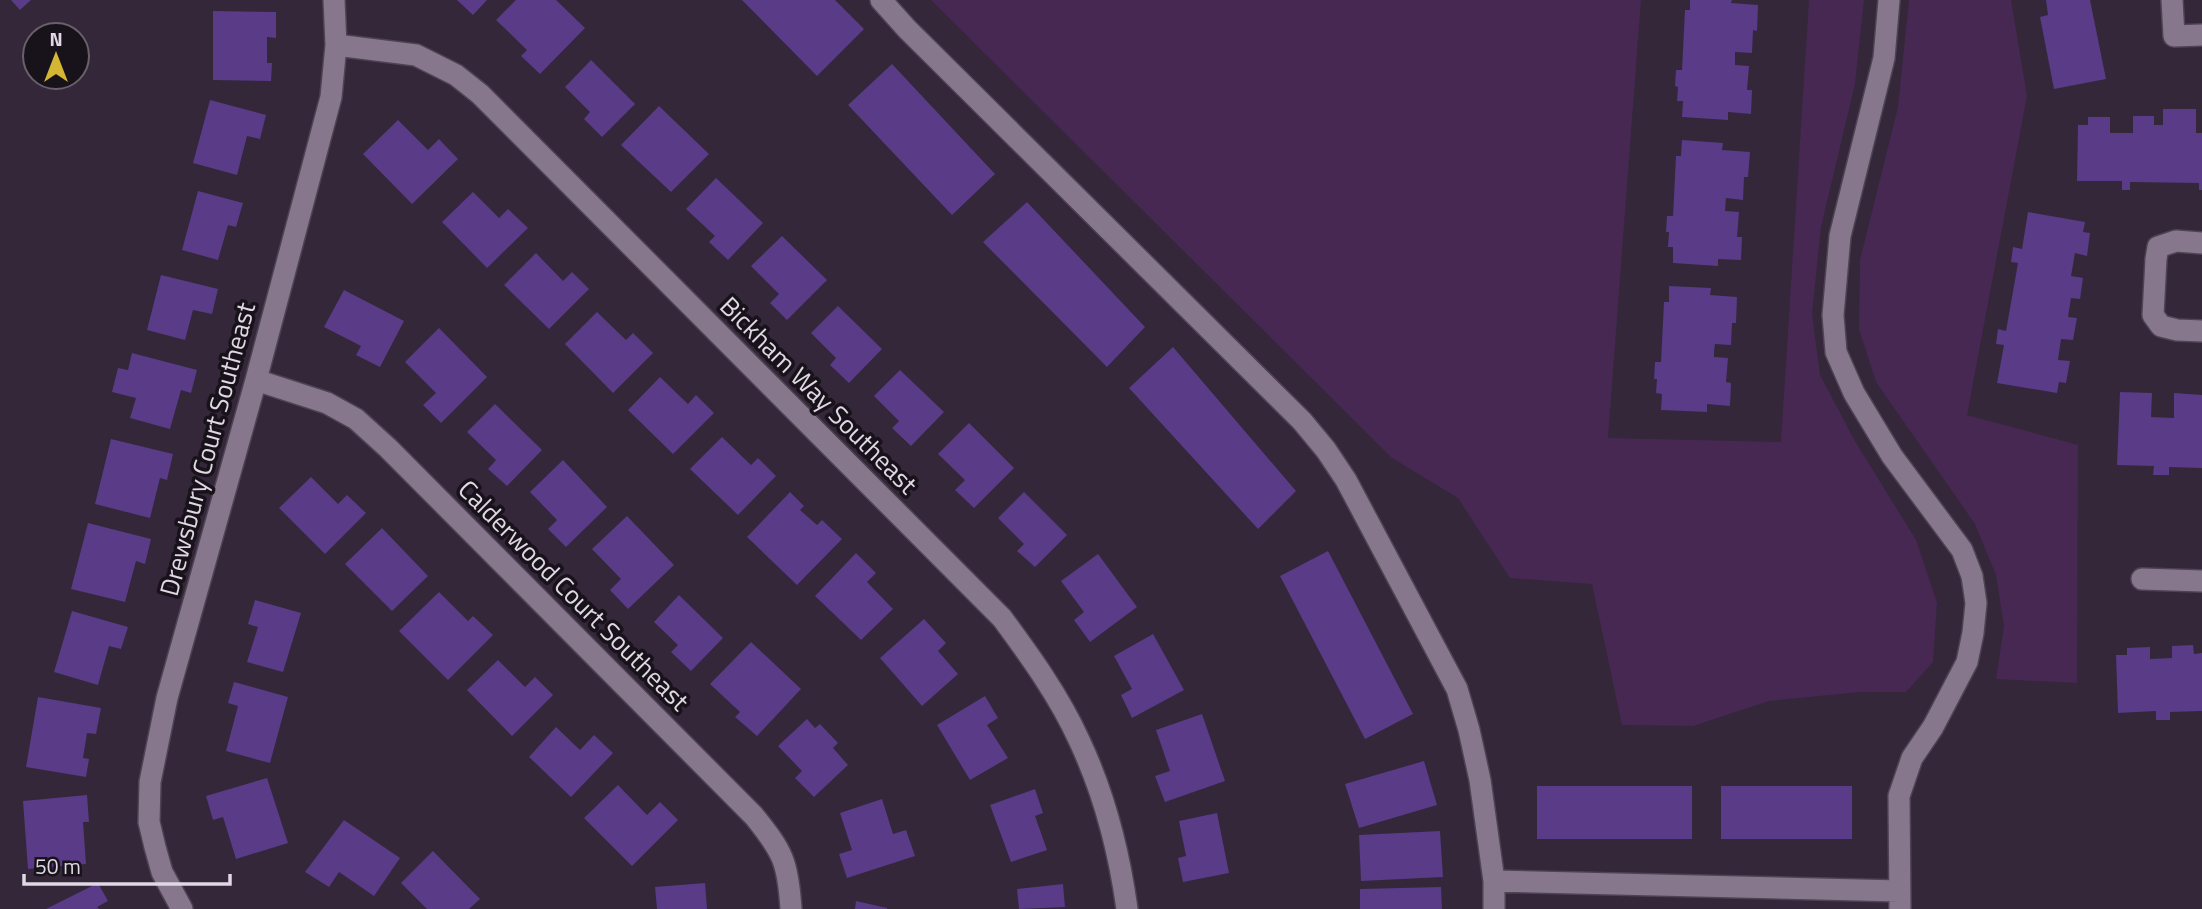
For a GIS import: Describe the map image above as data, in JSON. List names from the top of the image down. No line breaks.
{"streets":{"street":["Bickham Way Southeast","Drewsbury Court Southeast","Calderwood Court Southeast"]},"crossings":[["Bickham Way Southeast","Drewsbury Court Southeast"],["Drewsbury Court Southeast","Calderwood Court Southeast"]],"scale_bar":"50 m","north":"top"}
